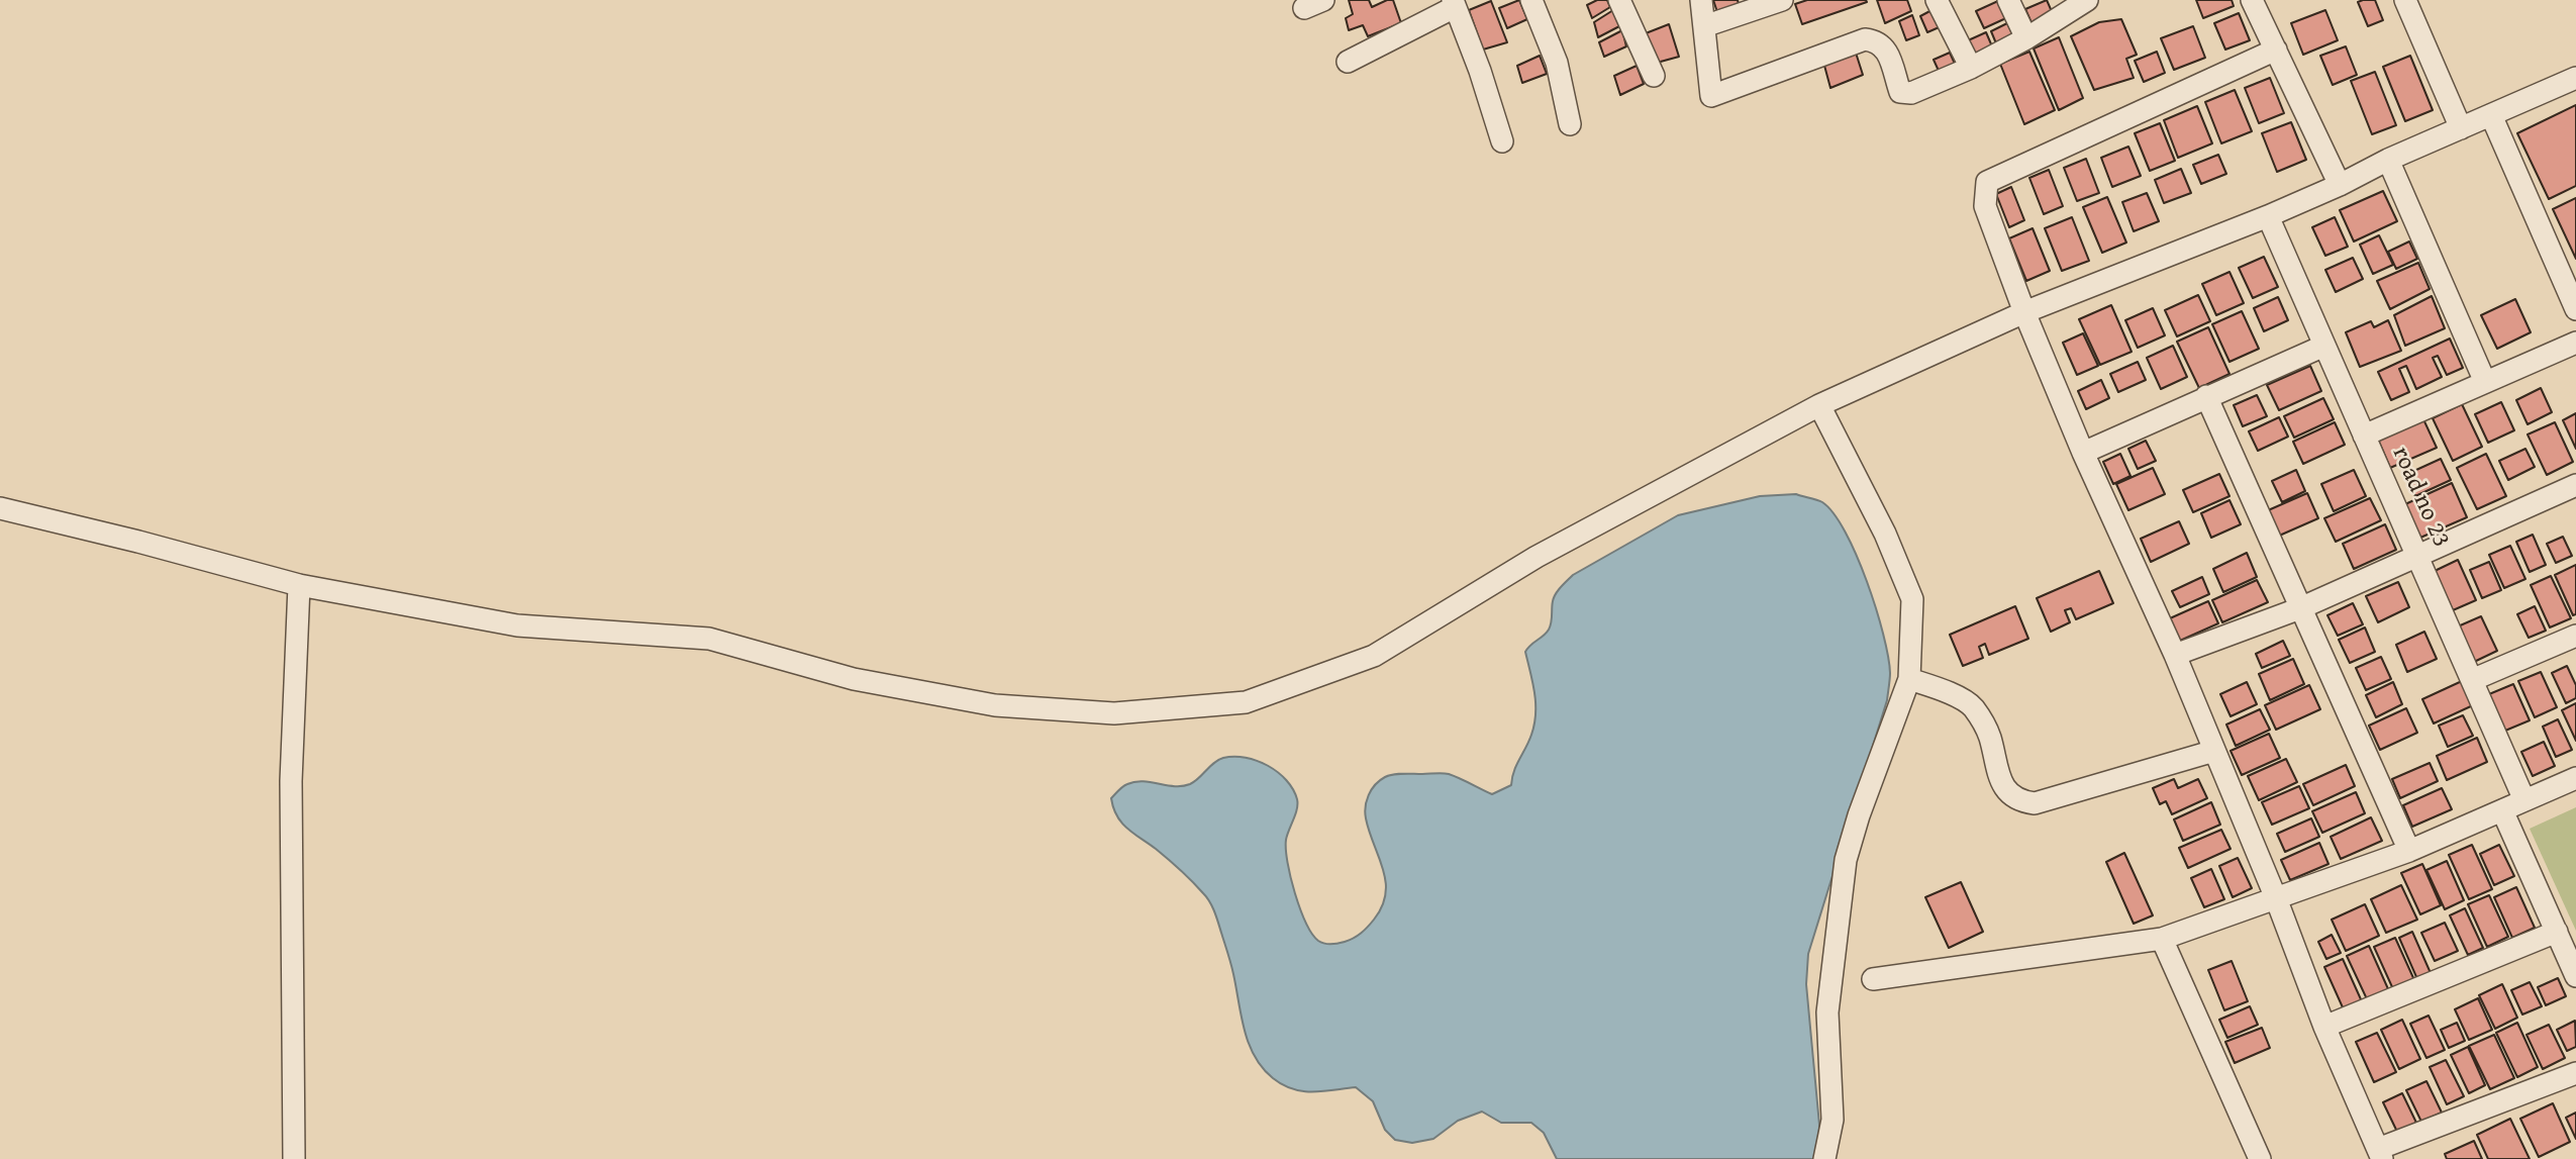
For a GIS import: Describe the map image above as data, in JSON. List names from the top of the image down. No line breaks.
{"streets":{"street":["road no 23"]}}
